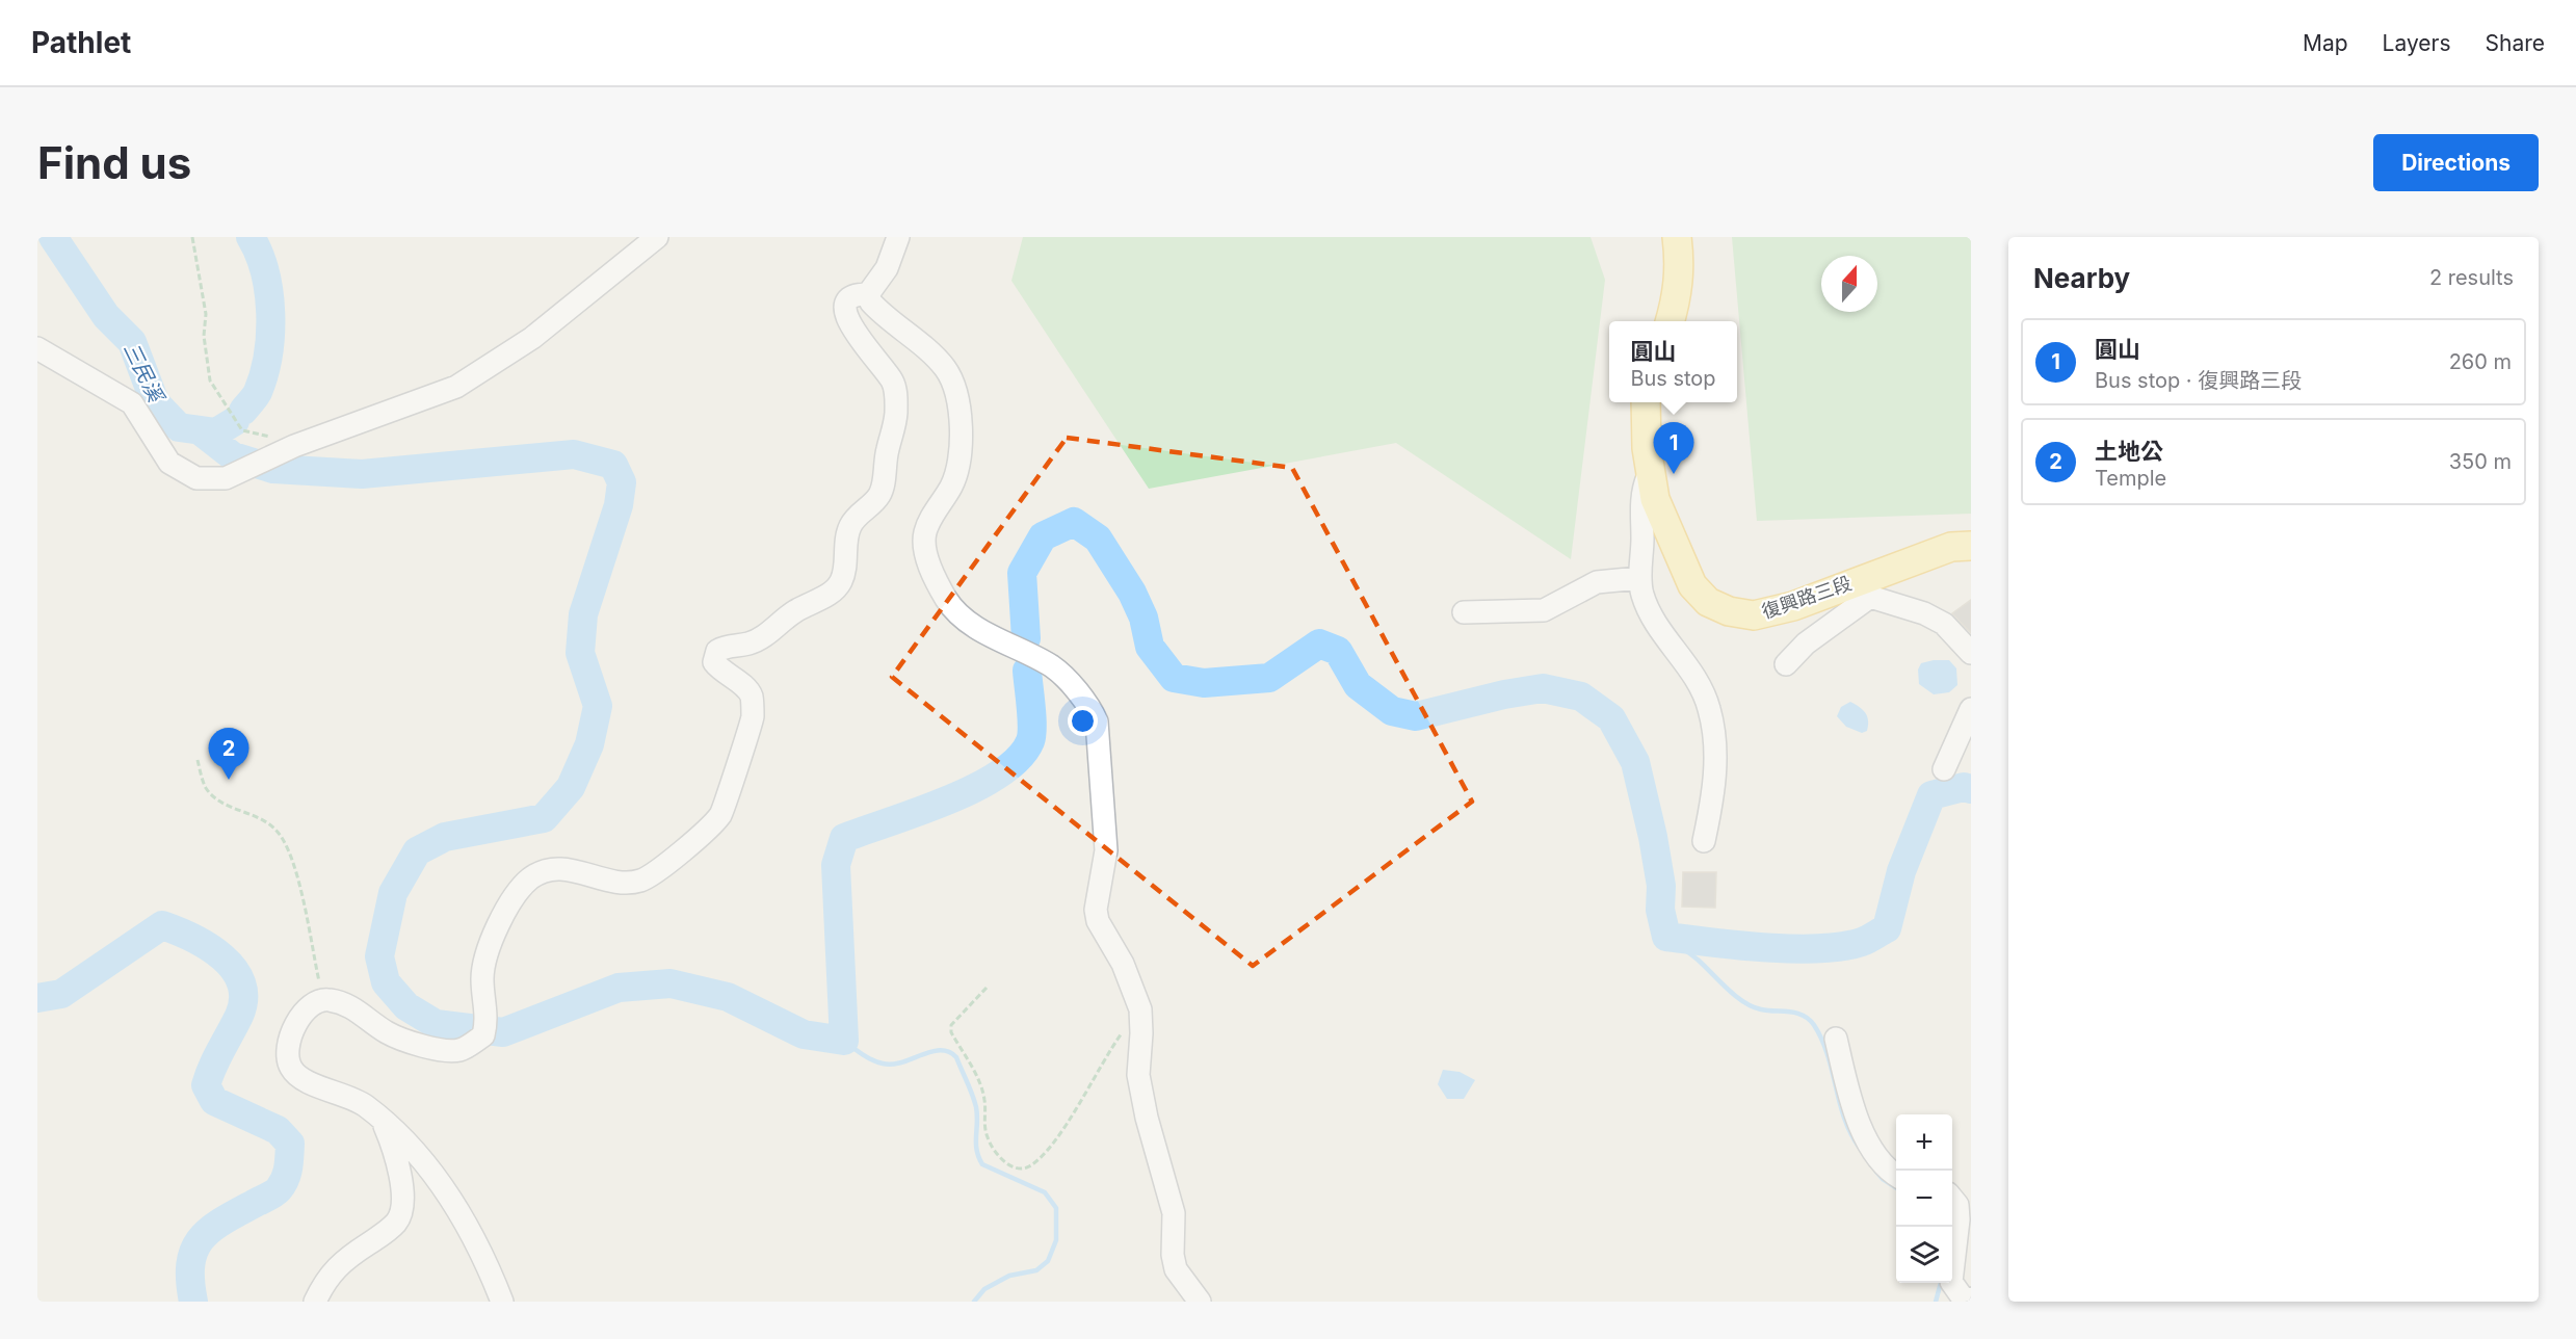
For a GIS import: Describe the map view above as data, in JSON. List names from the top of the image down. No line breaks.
{"streets":{"main road":["復興路三段"]},"water":["三民溪"],"north":"top","page":{"header":"Pathlet","nav":["Map","Layers","Share"],"buttons":"Directions","title":"Find us","heading":["Nearby","2 results"],"list":[{"mark":"1","name":"圓山","note":"Bus stop · 復興路三段","value":"260 m"},{"mark":"2","name":"土地公","note":"Temple","value":"350 m"}],"popup":["圓山","Bus stop"],"pins":["1","2"],"map_buttons":["+","−"]}}
